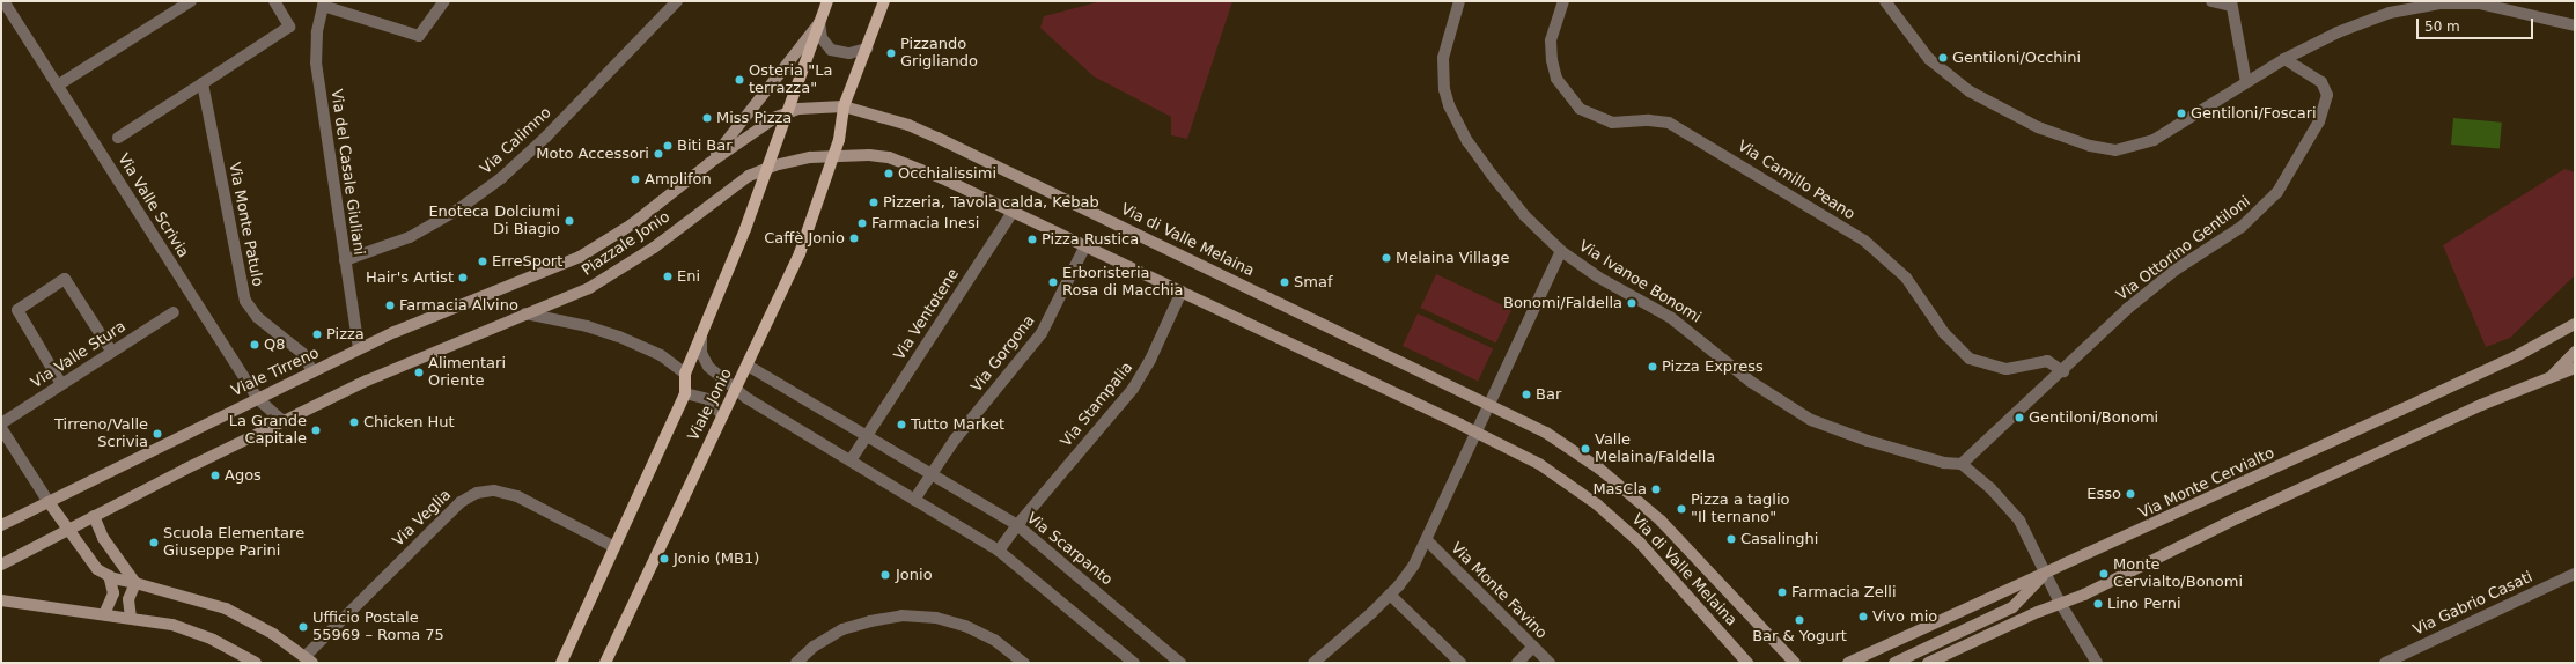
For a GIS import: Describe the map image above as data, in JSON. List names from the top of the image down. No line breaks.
{"streets":{"main road":["Via di Valle Melaina","Piazzale Jonio","Viale Tirreno","Viale Jonio","Via Monte Cervialto"],"street":["Via Calimno","Via del Casale Giuliani","Via Camillo Peano","Via Valle Scrivia","Via Monte Patulo","Via Ottorino Gentiloni","Via Ivanoe Bonomi","Via Ventotene","Via Gorgona","Via Valle Stura","Via Stampalia","Via Veglia","Via Scarpanto","Via Monte Favino","Via Gabrio Casati"]},"crossings":[["Via Calimno","Via del Casale Giuliani"],["Via del Casale Giuliani","Viale Tirreno"],["Via Camillo Peano","Via Ottorino Gentiloni"],["Via Valle Scrivia","Viale Tirreno"],["Via Monte Patulo","Viale Tirreno"],["Via di Valle Melaina","Piazzale Jonio"],["Via di Valle Melaina","Via Ventotene"],["Via di Valle Melaina","Via Gorgona"],["Via di Valle Melaina","Viale Jonio"],["Via di Valle Melaina","Via Stampalia"],["Piazzale Jonio","Viale Tirreno"],["Piazzale Jonio","Viale Jonio"],["Via Ottorino Gentiloni","Via Ivanoe Bonomi"],["Via Ventotene","Via Scarpanto"],["Via Gorgona","Via Scarpanto"],["Viale Jonio","Via Veglia"],["Viale Jonio","Via Scarpanto"],["Via Stampalia","Via Scarpanto"]],"places":["Pizzando Grigliando","Gentiloni/Occhini","Osteria \"La terrazza\"","Gentiloni/Foscari","Miss Pizza","Biti Bar","Moto Accessori","Occhialissimi","Amplifon","Pizzeria, Tavola calda, Kebab","Enoteca Dolciumi Di Biagio","Farmacia Inesi","Caffè Jonio","Pizza Rustica","Melaina Village","ErreSport","Eni","Hair's Artist","Erboristeria Rosa di Macchia","Smaf","Bonomi/Faldella","Farmacia Alvino","Pizza","Q8","Pizza Express","Alimentari Oriente","Bar","Gentiloni/Bonomi","Chicken Hut","Tutto Market","La Grande Capitale","Tirreno/Valle Scrivia","Valle Melaina/Faldella","Agos","MasCla","Esso","Pizza a taglio \"Il ternano\"","Casalinghi","Scuola Elementare Giuseppe Parini","Jonio (MB1)","Monte Cervialto/Bonomi","Jonio","Farmacia Zelli","Lino Perni","Vivo mio","Bar & Yogurt","Ufficio Postale 55969 – Roma 75"],"scale_bar":"50 m"}
